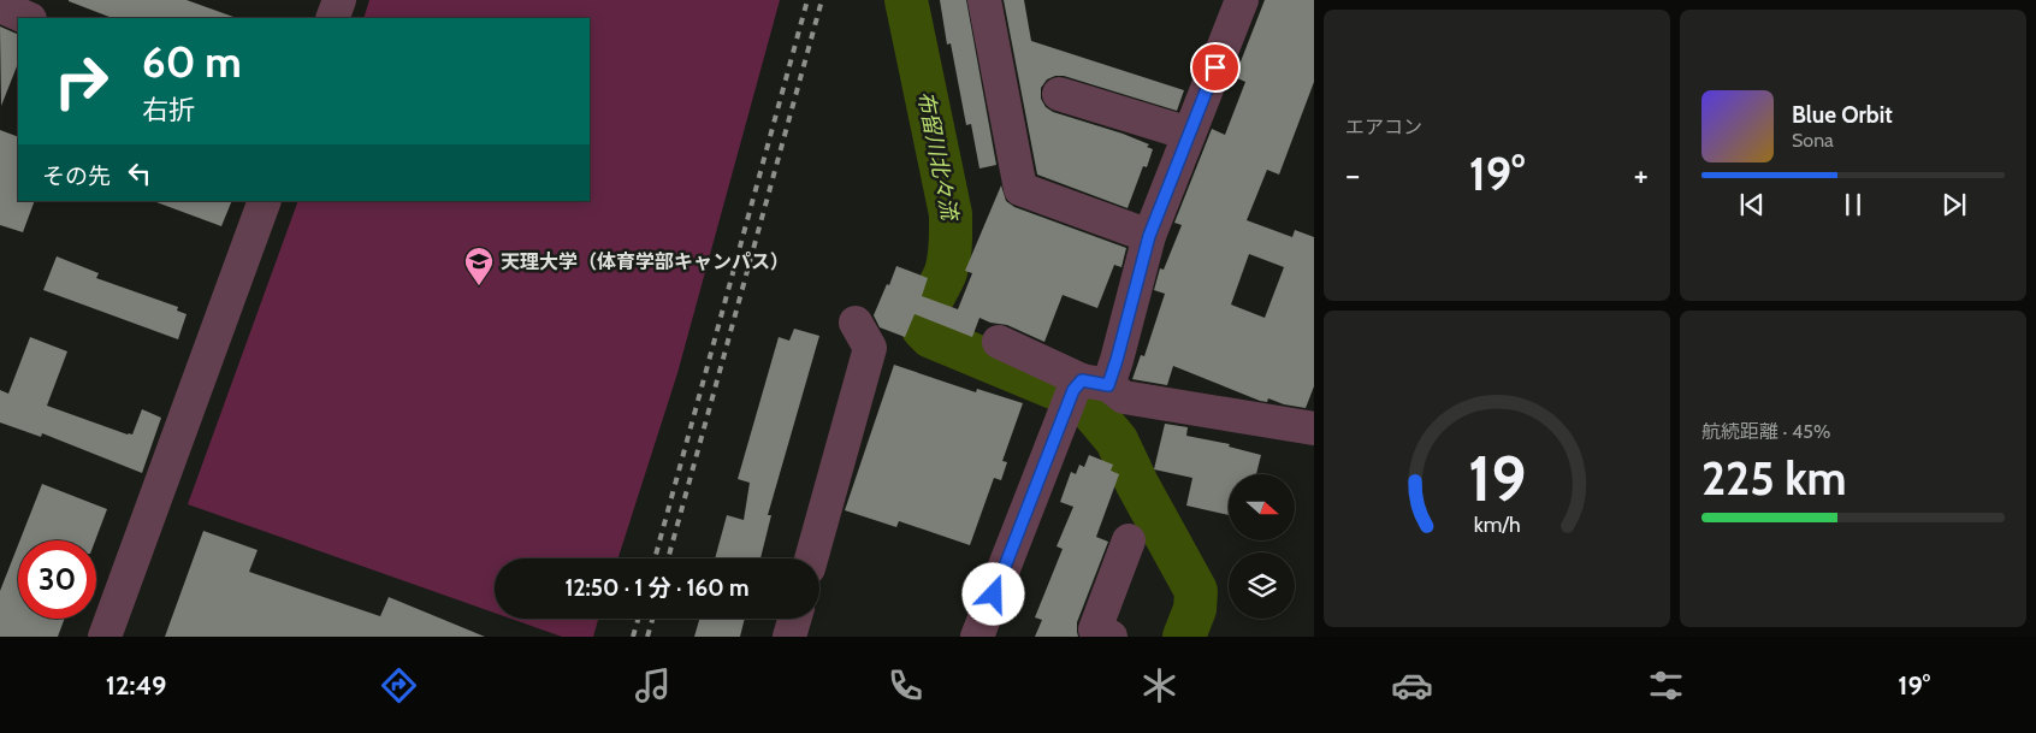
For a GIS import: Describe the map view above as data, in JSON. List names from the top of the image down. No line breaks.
{"water":["布留川北々流"],"places":{"school or university":["天理大学（体育学部キャンパス）"]},"north":"right","page":{"tile":["エアコン",["航続距離 · 45%","225 km"]],"turn":["60 m","右折"],"song":["Blue Orbit","Sona"],"then":"その先","heat":["−","19°","+"],"limit":"30","trip":"12:50 · 1 分 · 160 m","tabs":["12:49","19°"],"gauge":["19","km/h"]}}
